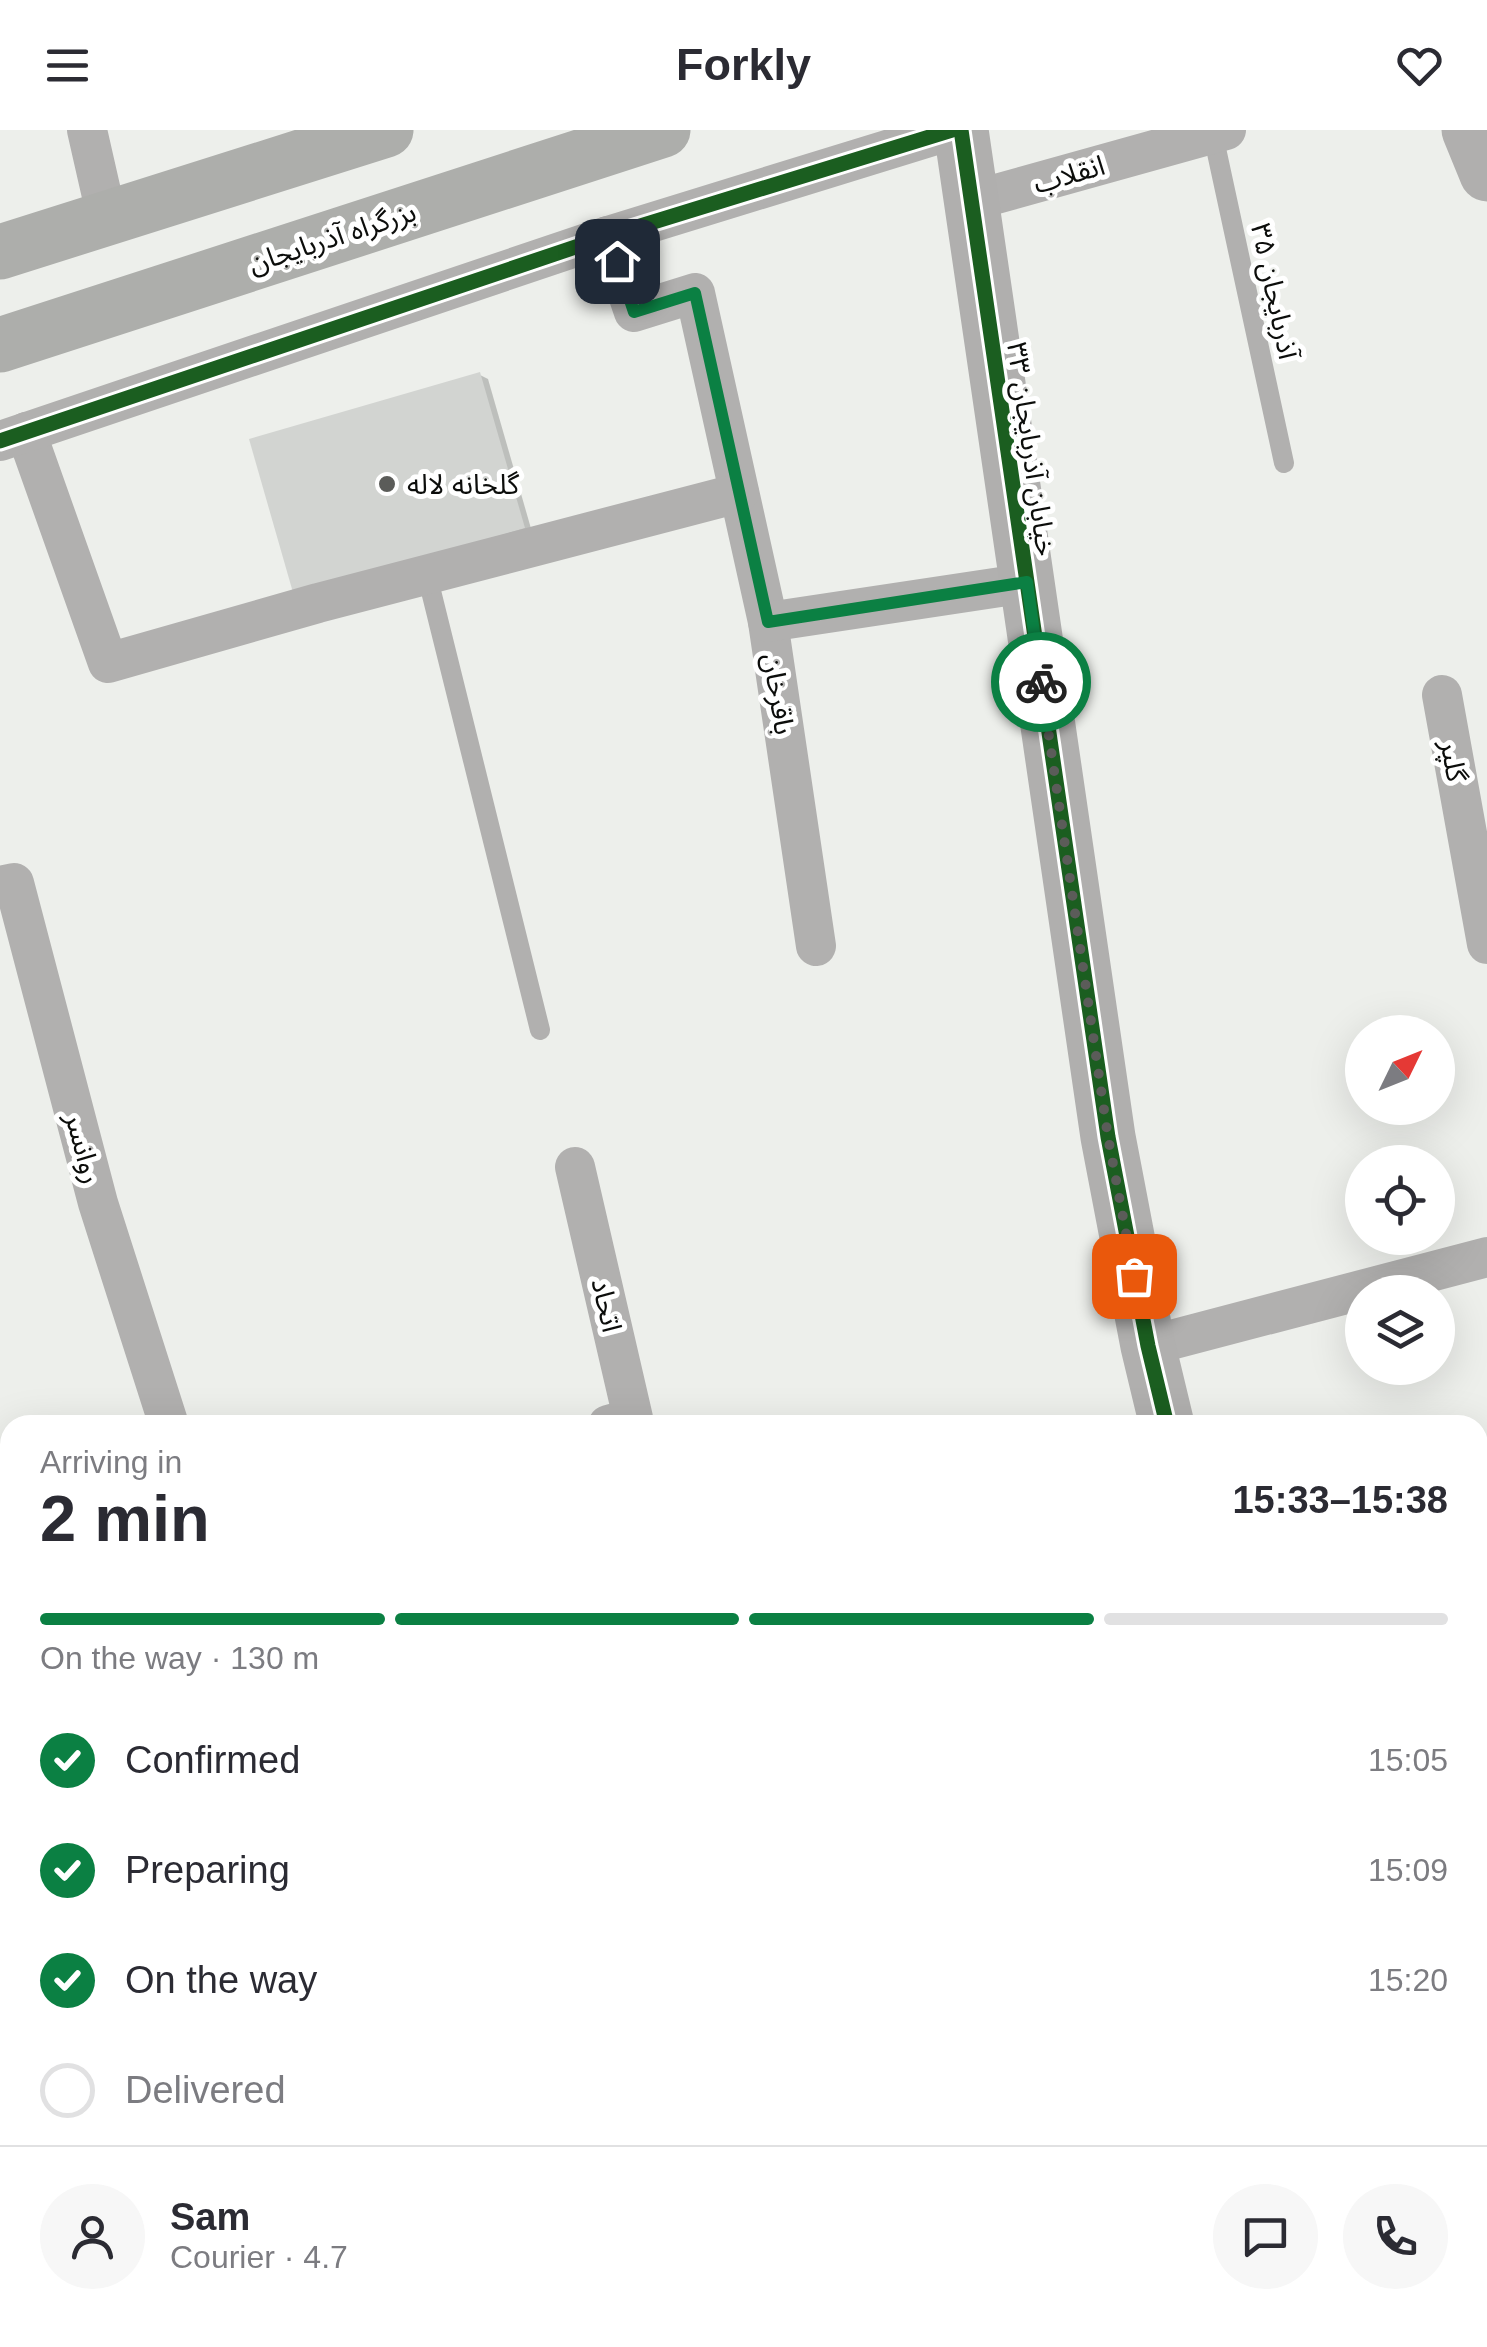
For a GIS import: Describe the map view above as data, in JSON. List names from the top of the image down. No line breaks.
{"streets":{"highway":["بزرگراه آذربایجان"],"street":["انقلاب","خیابان آذربایجان ۳۳","باقرخان","گلپر","روانسر","اتحاد"],"lane":["آذربایجان ۳۵"]},"crossings":[["انقلاب","آذربایجان ۳۵"],["انقلاب","خیابان آذربایجان ۳۳"]],"places":["گلخانه لاله"],"north":"top right","page":{"header":"Forkly","heading":["2 min","Arriving in","15:33–15:38"],"panel":["Sam","Courier · 4.7"],"bar":"On the way · 130 m","list":[["Confirmed","15:05"],["Preparing","15:09"],["On the way","15:20"],"Delivered"]}}
